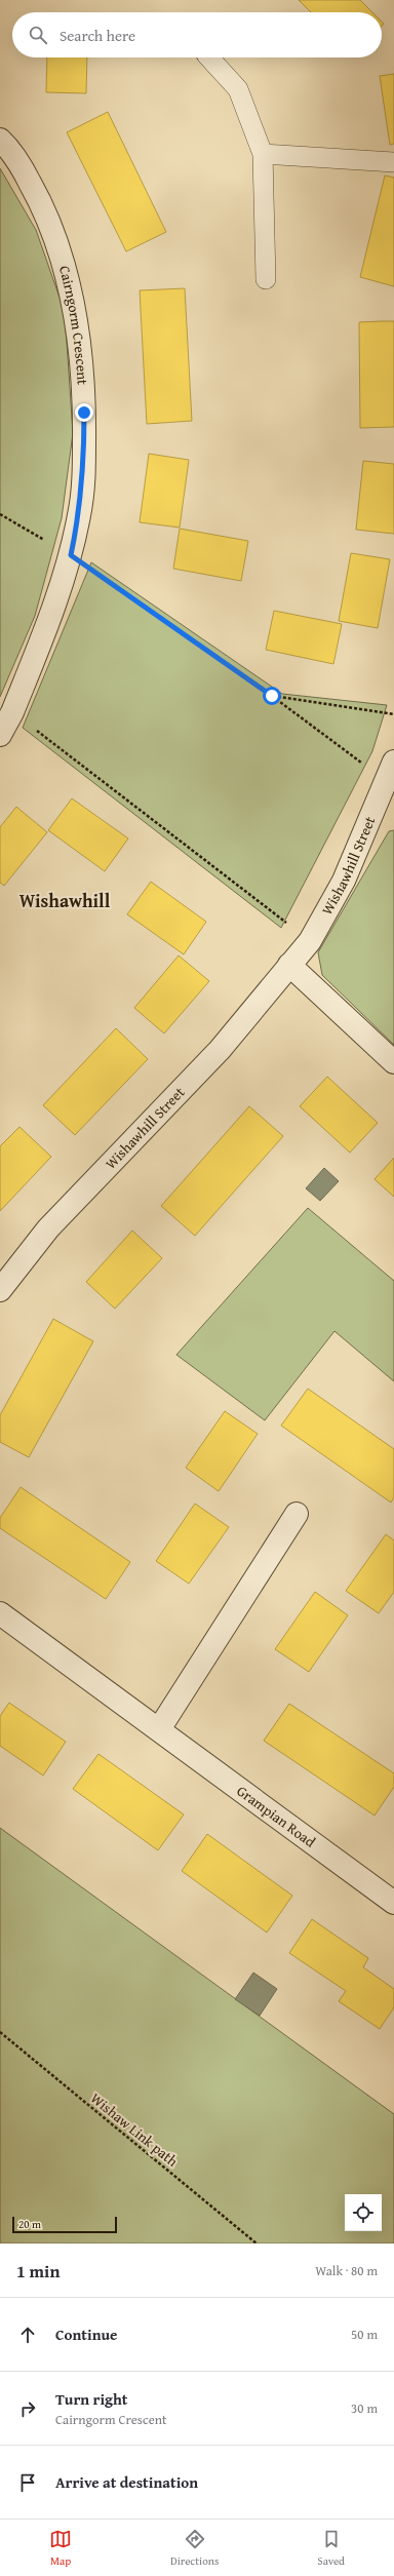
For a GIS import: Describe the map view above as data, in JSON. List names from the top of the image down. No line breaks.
{"streets":{"street":["Cairngorm Crescent","Wishawhill Street","Grampian Road"],"path":["Wishaw Link path"]},"districts":["Wishawhill"],"scale_bar":"20 m","page":{"search":"Search here","scale":"20 m","heading":["1 min","Walk · 80 m"],"list":[["Continue","50 m"],["Turn right","Cairngorm Crescent","30 m"],"Arrive at destination"],"nav":["Map","Directions","Saved"]}}
